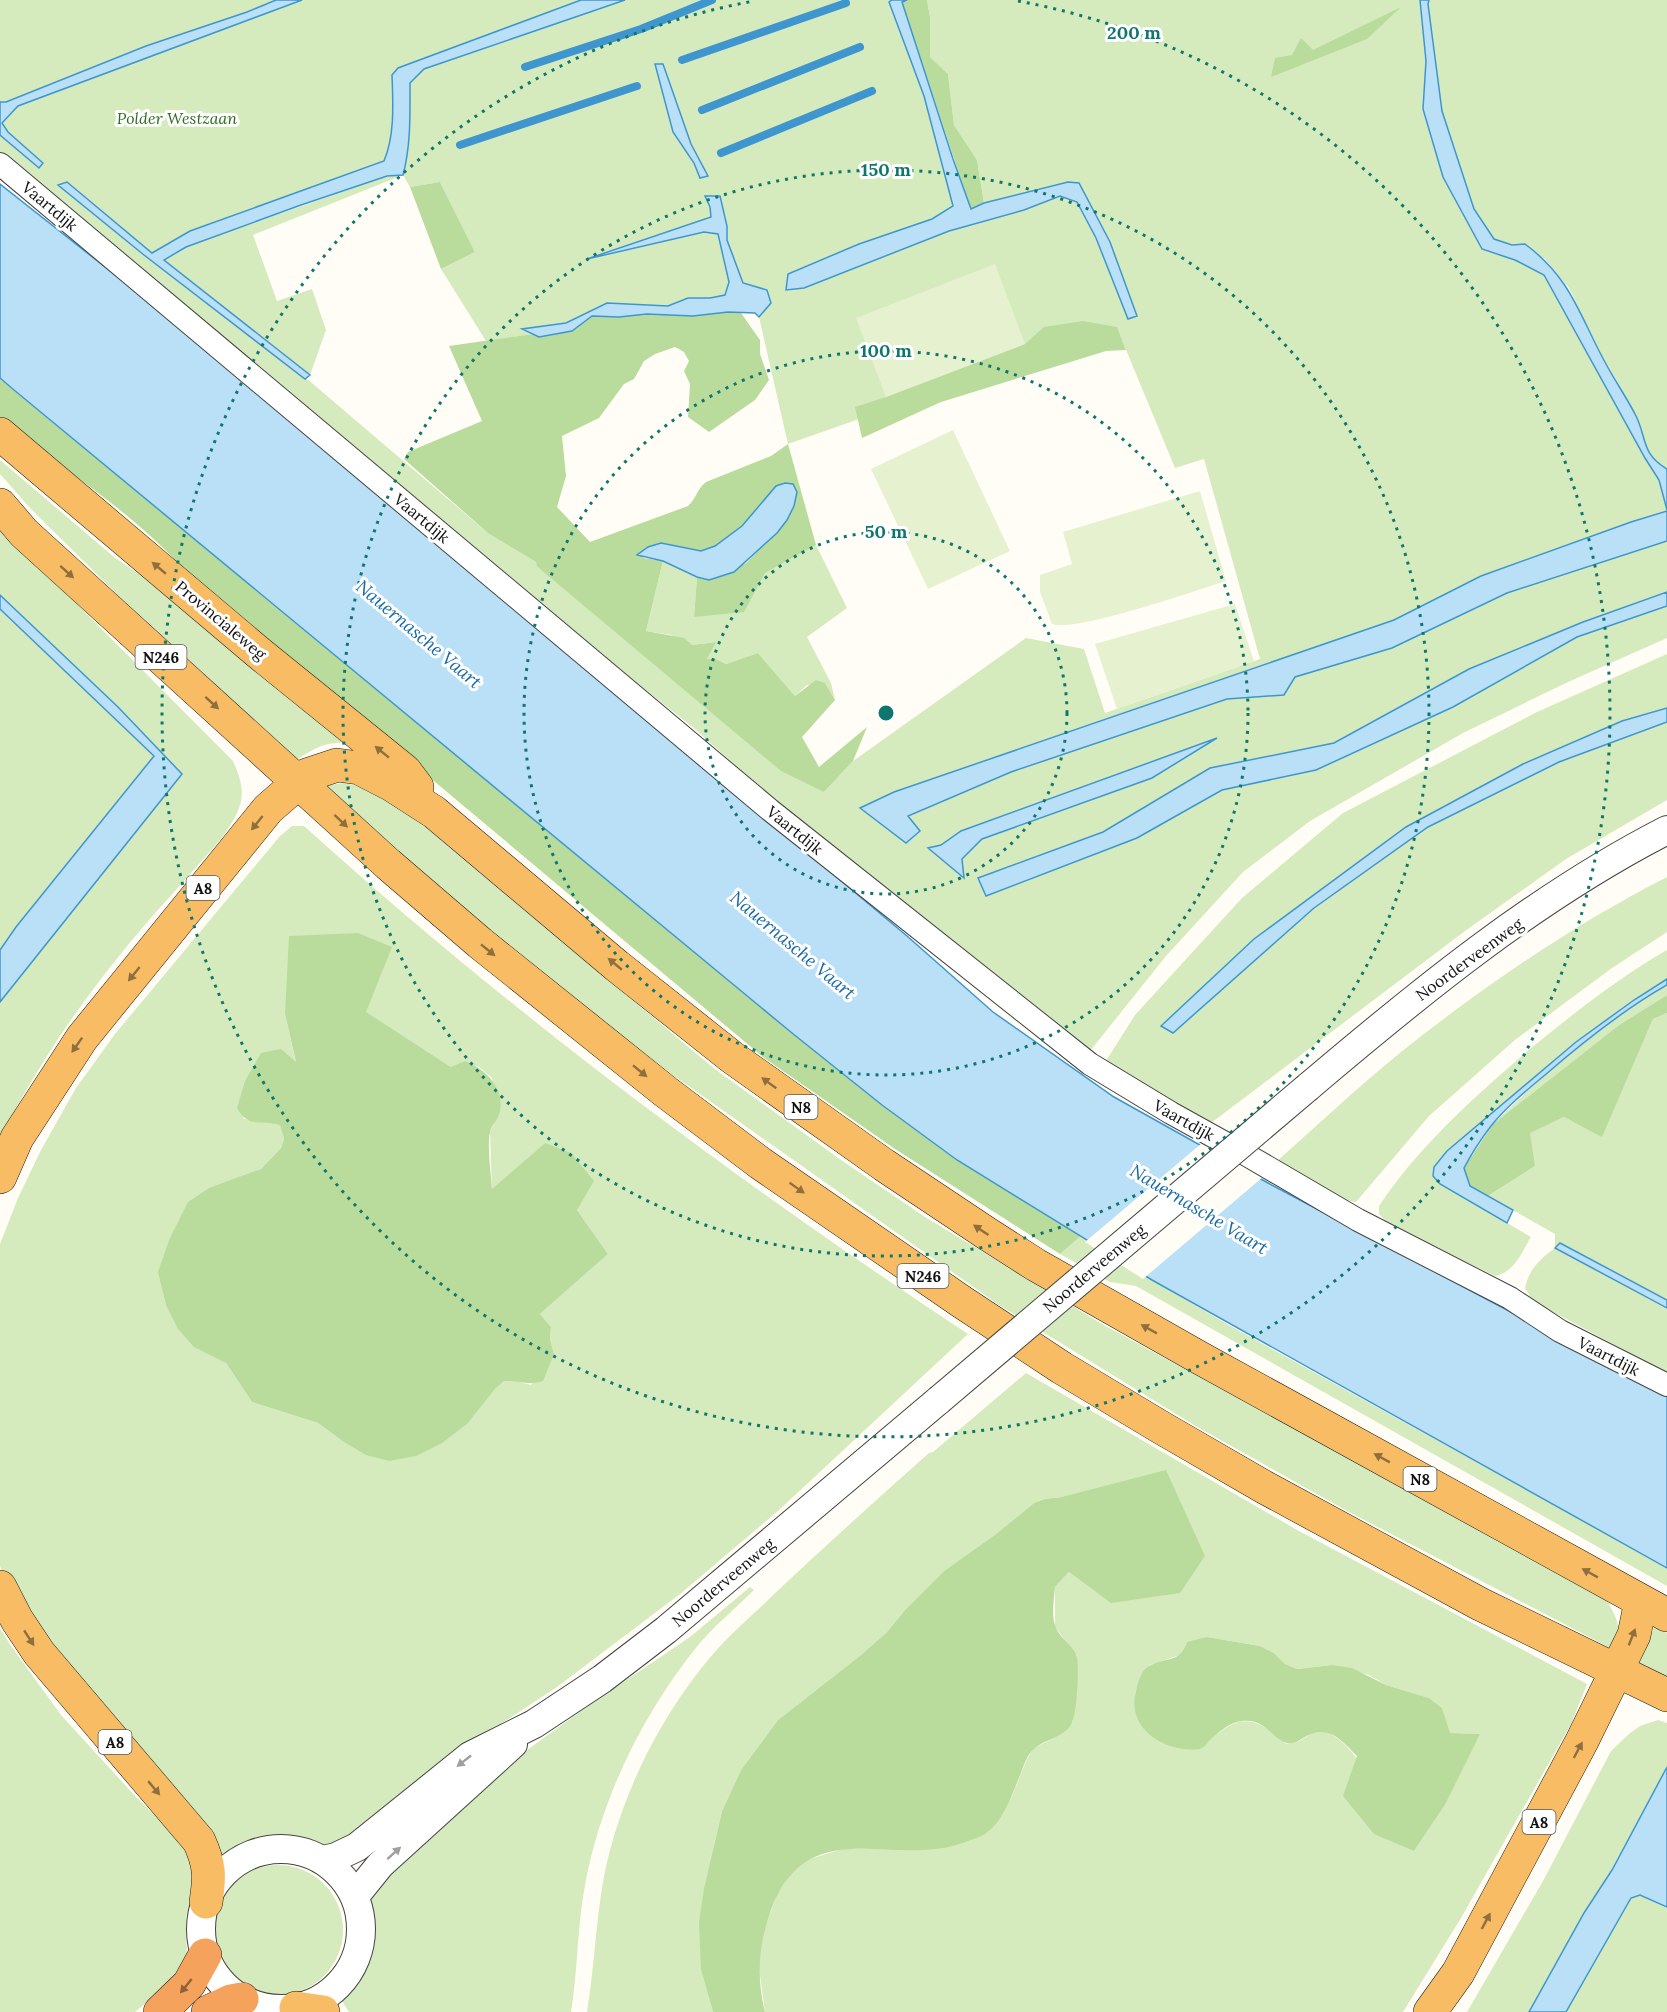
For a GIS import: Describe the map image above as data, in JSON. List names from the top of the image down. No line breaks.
{"streets":{"highway":["Provincialeweg","N246","A8","N8"],"street":["Vaartdijk","Noorderveenweg"]},"crossings":[["Provincialeweg","A8"],["Provincialeweg","N8"],["N246","A8"],["A8","Noorderveenweg"],["A8","N8"]],"water":["Nauernasche Vaart"],"parks":["Polder Westzaan"],"rings":["200 m","150 m","100 m","50 m"]}
